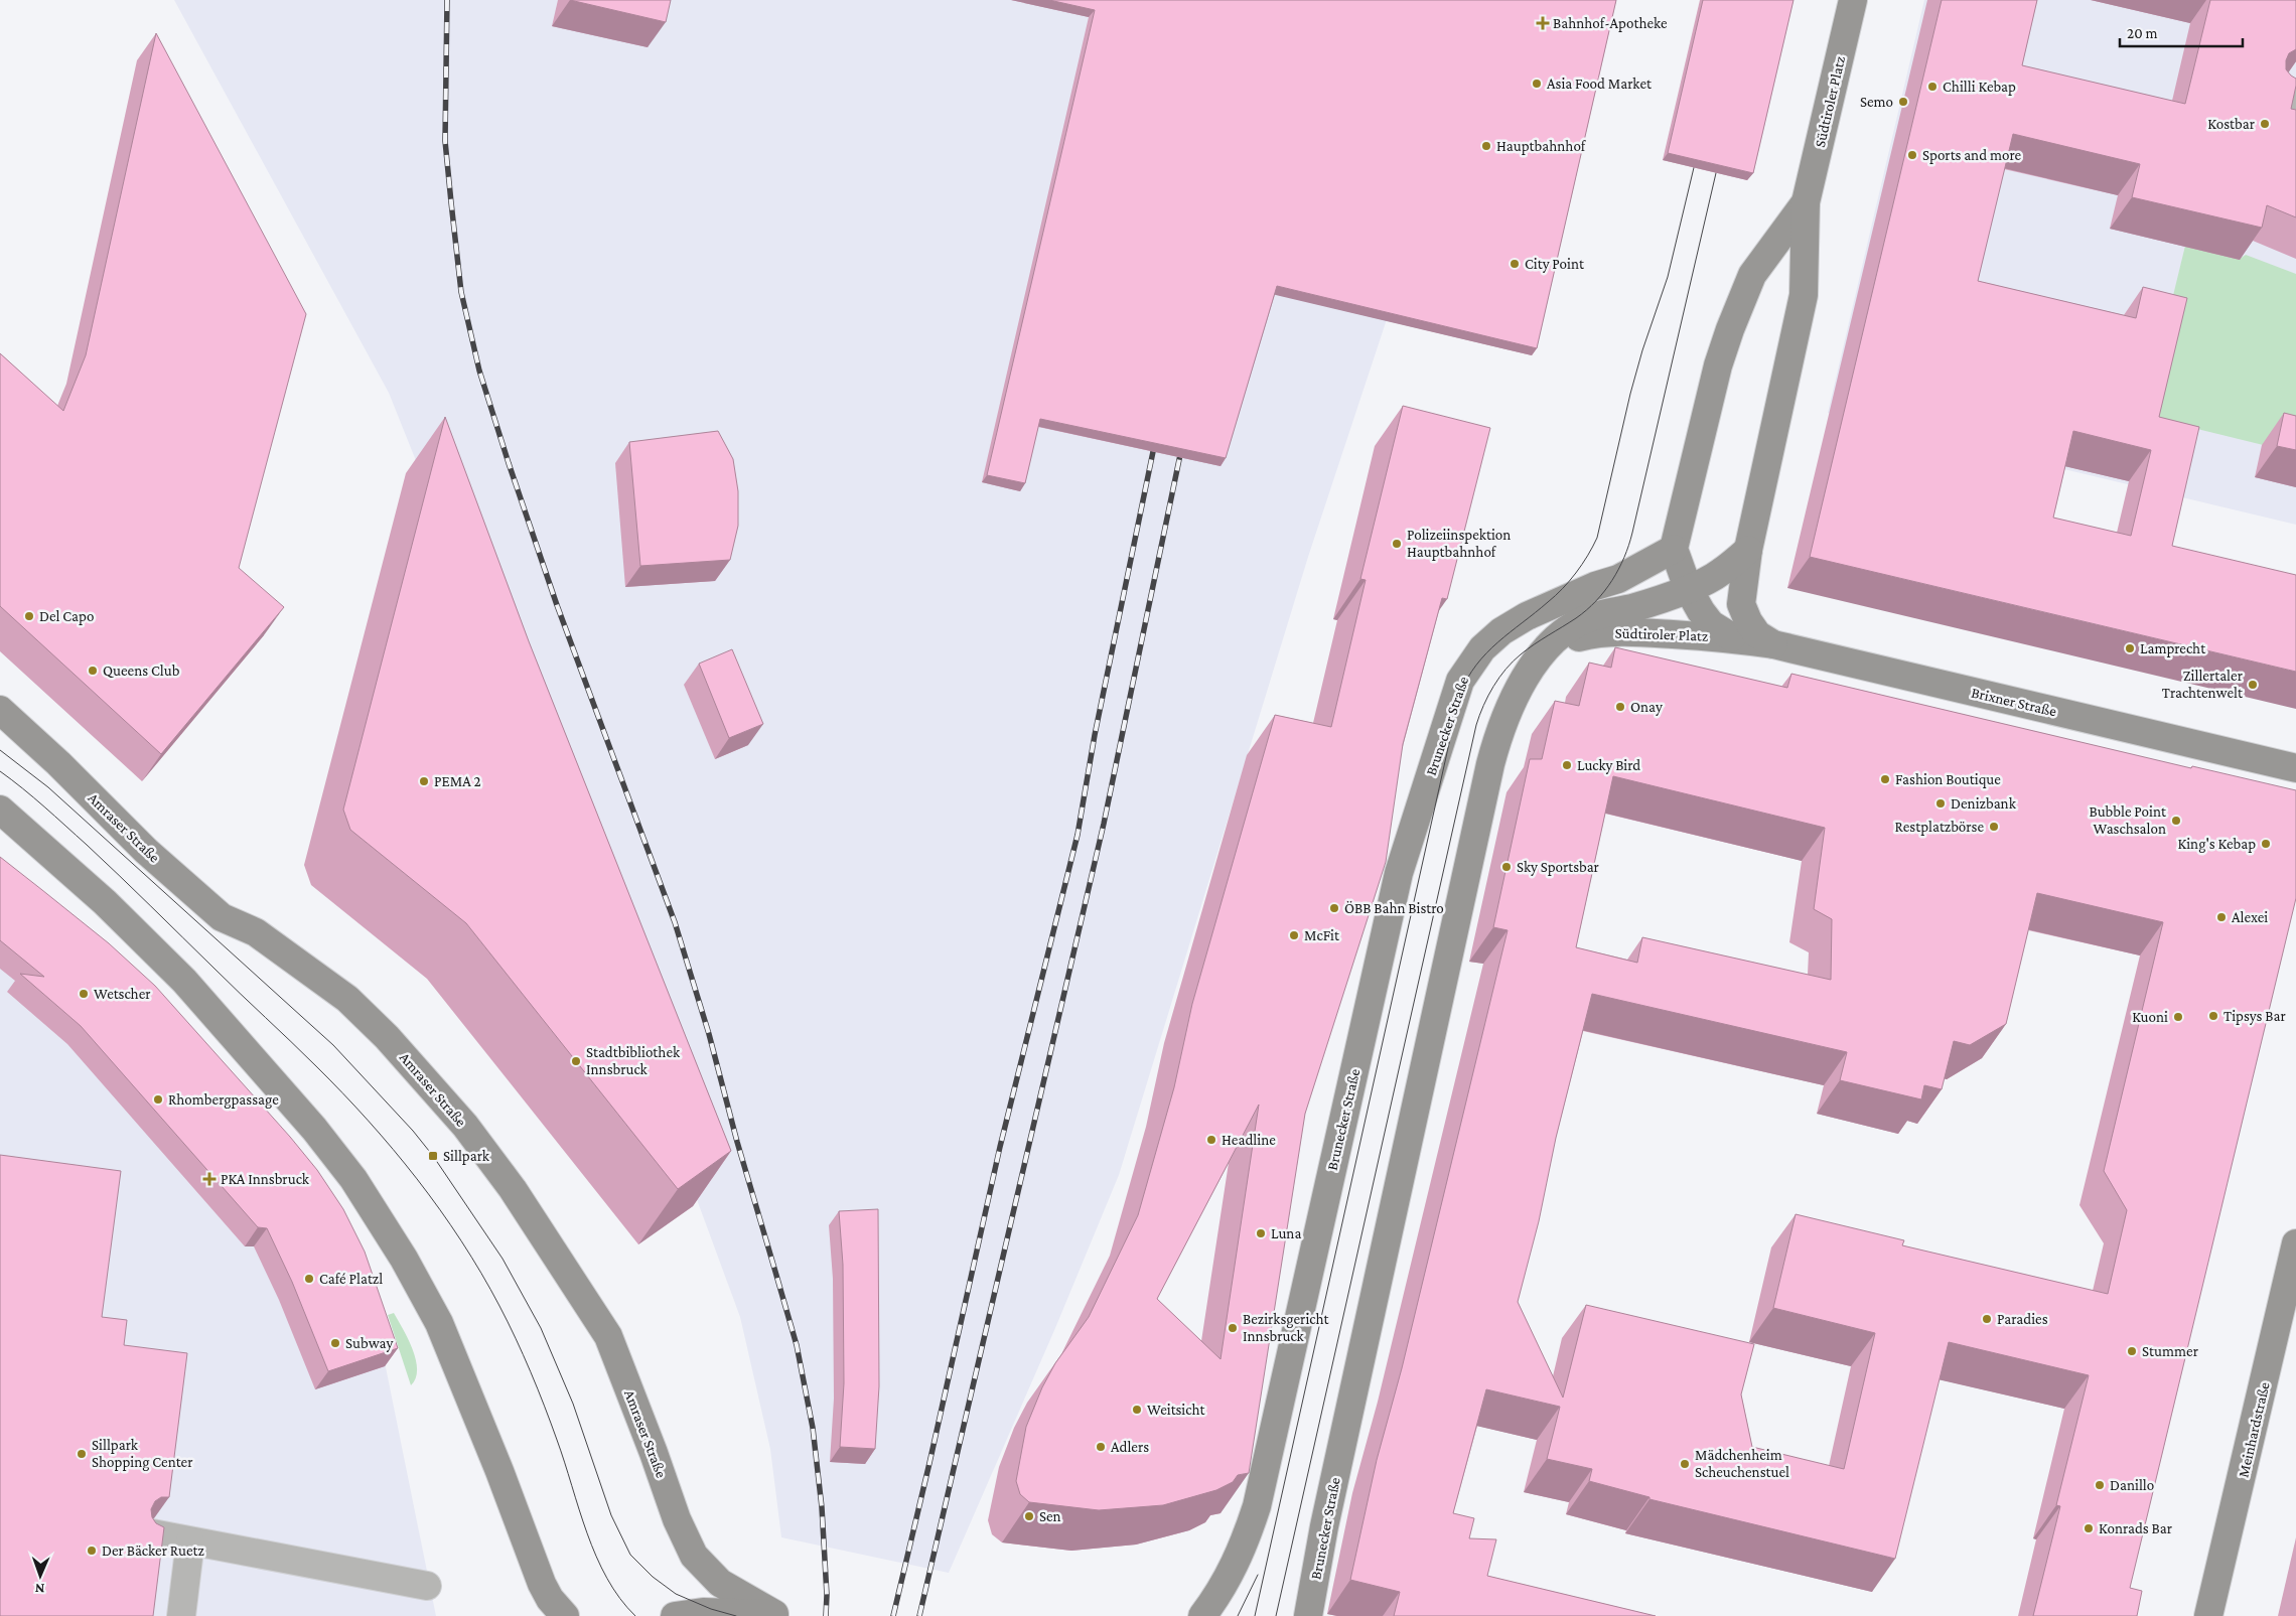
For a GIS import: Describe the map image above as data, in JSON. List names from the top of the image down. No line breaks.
{"streets":{"street":["Südtiroler Platz","Brixner Straße","Brunecker Straße","Amraser Straße","Meinhardstraße"]},"crossings":[["Südtiroler Platz","Brixner Straße"],["Südtiroler Platz","Brunecker Straße"]],"places":{"health":["Bahnhof-Apotheke","PKA Innsbruck"],"other":["Asia Food Market","Chilli Kebap","Semo","Kostbar","Hauptbahnhof","Sports and more","City Point","Polizeiinspektion Hauptbahnhof","Del Capo","Lamprecht","Queens Club","Zillertaler Trachtenwelt","Onay","Lucky Bird","Fashion Boutique","PEMA 2","Denizbank","Bubble Point Waschsalon","Restplatzbörse","King's Kebap","Sky Sportsbar","ÖBB Bahn Bistro","Alexei","McFit","Wetscher","Tipsys Bar","Kuoni","Stadtbibliothek Innsbruck","Rhombergpassage","Headline","Luna","Café Platzl","Paradies","Bezirksgericht Innsbruck","Subway","Stummer","Weitsicht","Adlers","Sillpark Shopping Center","Mädchenheim Scheuchenstuel","Danillo","Sen","Konrads Bar","Der Bäcker Ruetz"],"transit":["Sillpark"]},"scale_bar":"20 m","north":"bottom"}
